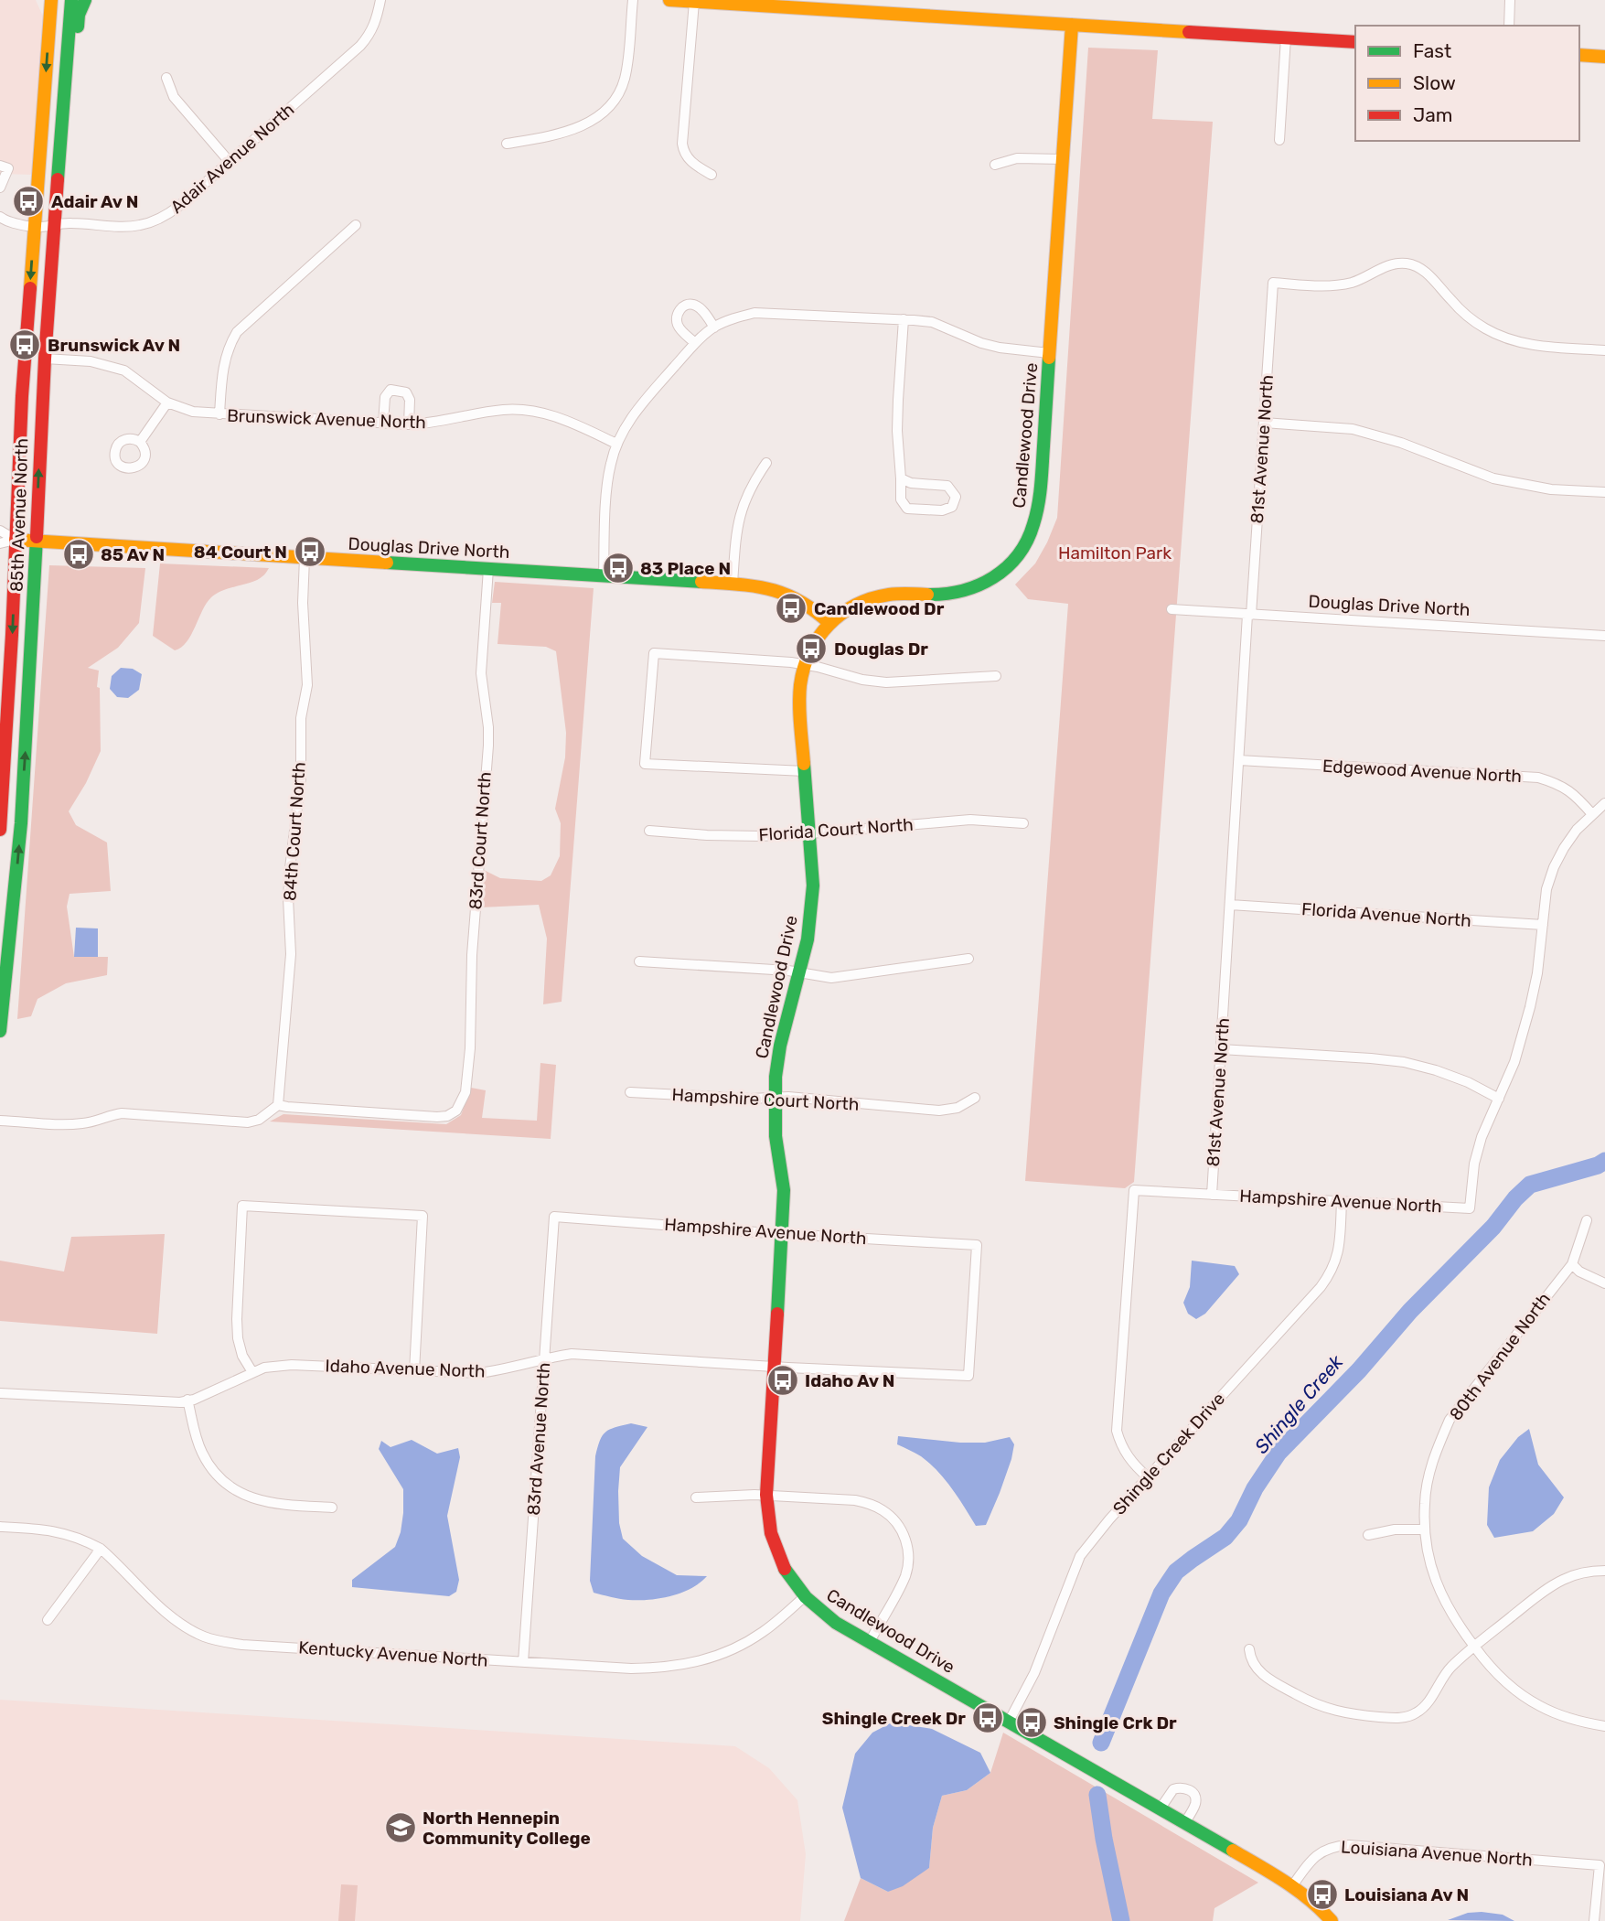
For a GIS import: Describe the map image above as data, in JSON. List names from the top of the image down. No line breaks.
{"streets":{"street":["Adair Avenue North","Brunswick Avenue North","Candlewood Drive","81st Avenue North","85th Avenue North","Douglas Drive North","Edgewood Avenue North","Florida Court North","84th Court North","83rd Court North","Florida Avenue North","Hampshire Court North","Hampshire Avenue North","80th Avenue North","Idaho Avenue North","83rd Avenue North","Shingle Creek Drive","Kentucky Avenue North","Louisiana Avenue North"]},"crossings":[["Adair Avenue North","85th Avenue North"],["Brunswick Avenue North","85th Avenue North"],["Candlewood Drive","Douglas Drive North"],["Candlewood Drive","Florida Court North"],["Candlewood Drive","Hampshire Court North"],["Candlewood Drive","Hampshire Avenue North"],["Candlewood Drive","Idaho Avenue North"],["Candlewood Drive","Shingle Creek Drive"],["Candlewood Drive","Kentucky Avenue North"],["Candlewood Drive","Louisiana Avenue North"],["81st Avenue North","Douglas Drive North"],["81st Avenue North","Edgewood Avenue North"],["81st Avenue North","Florida Avenue North"],["81st Avenue North","Hampshire Avenue North"],["85th Avenue North","Douglas Drive North"],["Douglas Drive North","84th Court North"],["Douglas Drive North","83rd Court North"],["84th Court North","83rd Court North"],["Hampshire Avenue North","Idaho Avenue North"],["Hampshire Avenue North","83rd Avenue North"],["Hampshire Avenue North","Shingle Creek Drive"],["Idaho Avenue North","83rd Avenue North"],["83rd Avenue North","Kentucky Avenue North"]],"water":["Shingle Creek"],"parks":["Hamilton Park"],"places":{"bus stop":["Adair Av N","Brunswick Av N","84 Court N","85 Av N","83 Place N","Candlewood Dr","Douglas Dr","Idaho Av N","Shingle Creek Dr","Shingle Crk Dr","Louisiana Av N"],"school or university":["North Hennepin Community College"]},"legend":["Fast","Slow","Jam"]}
